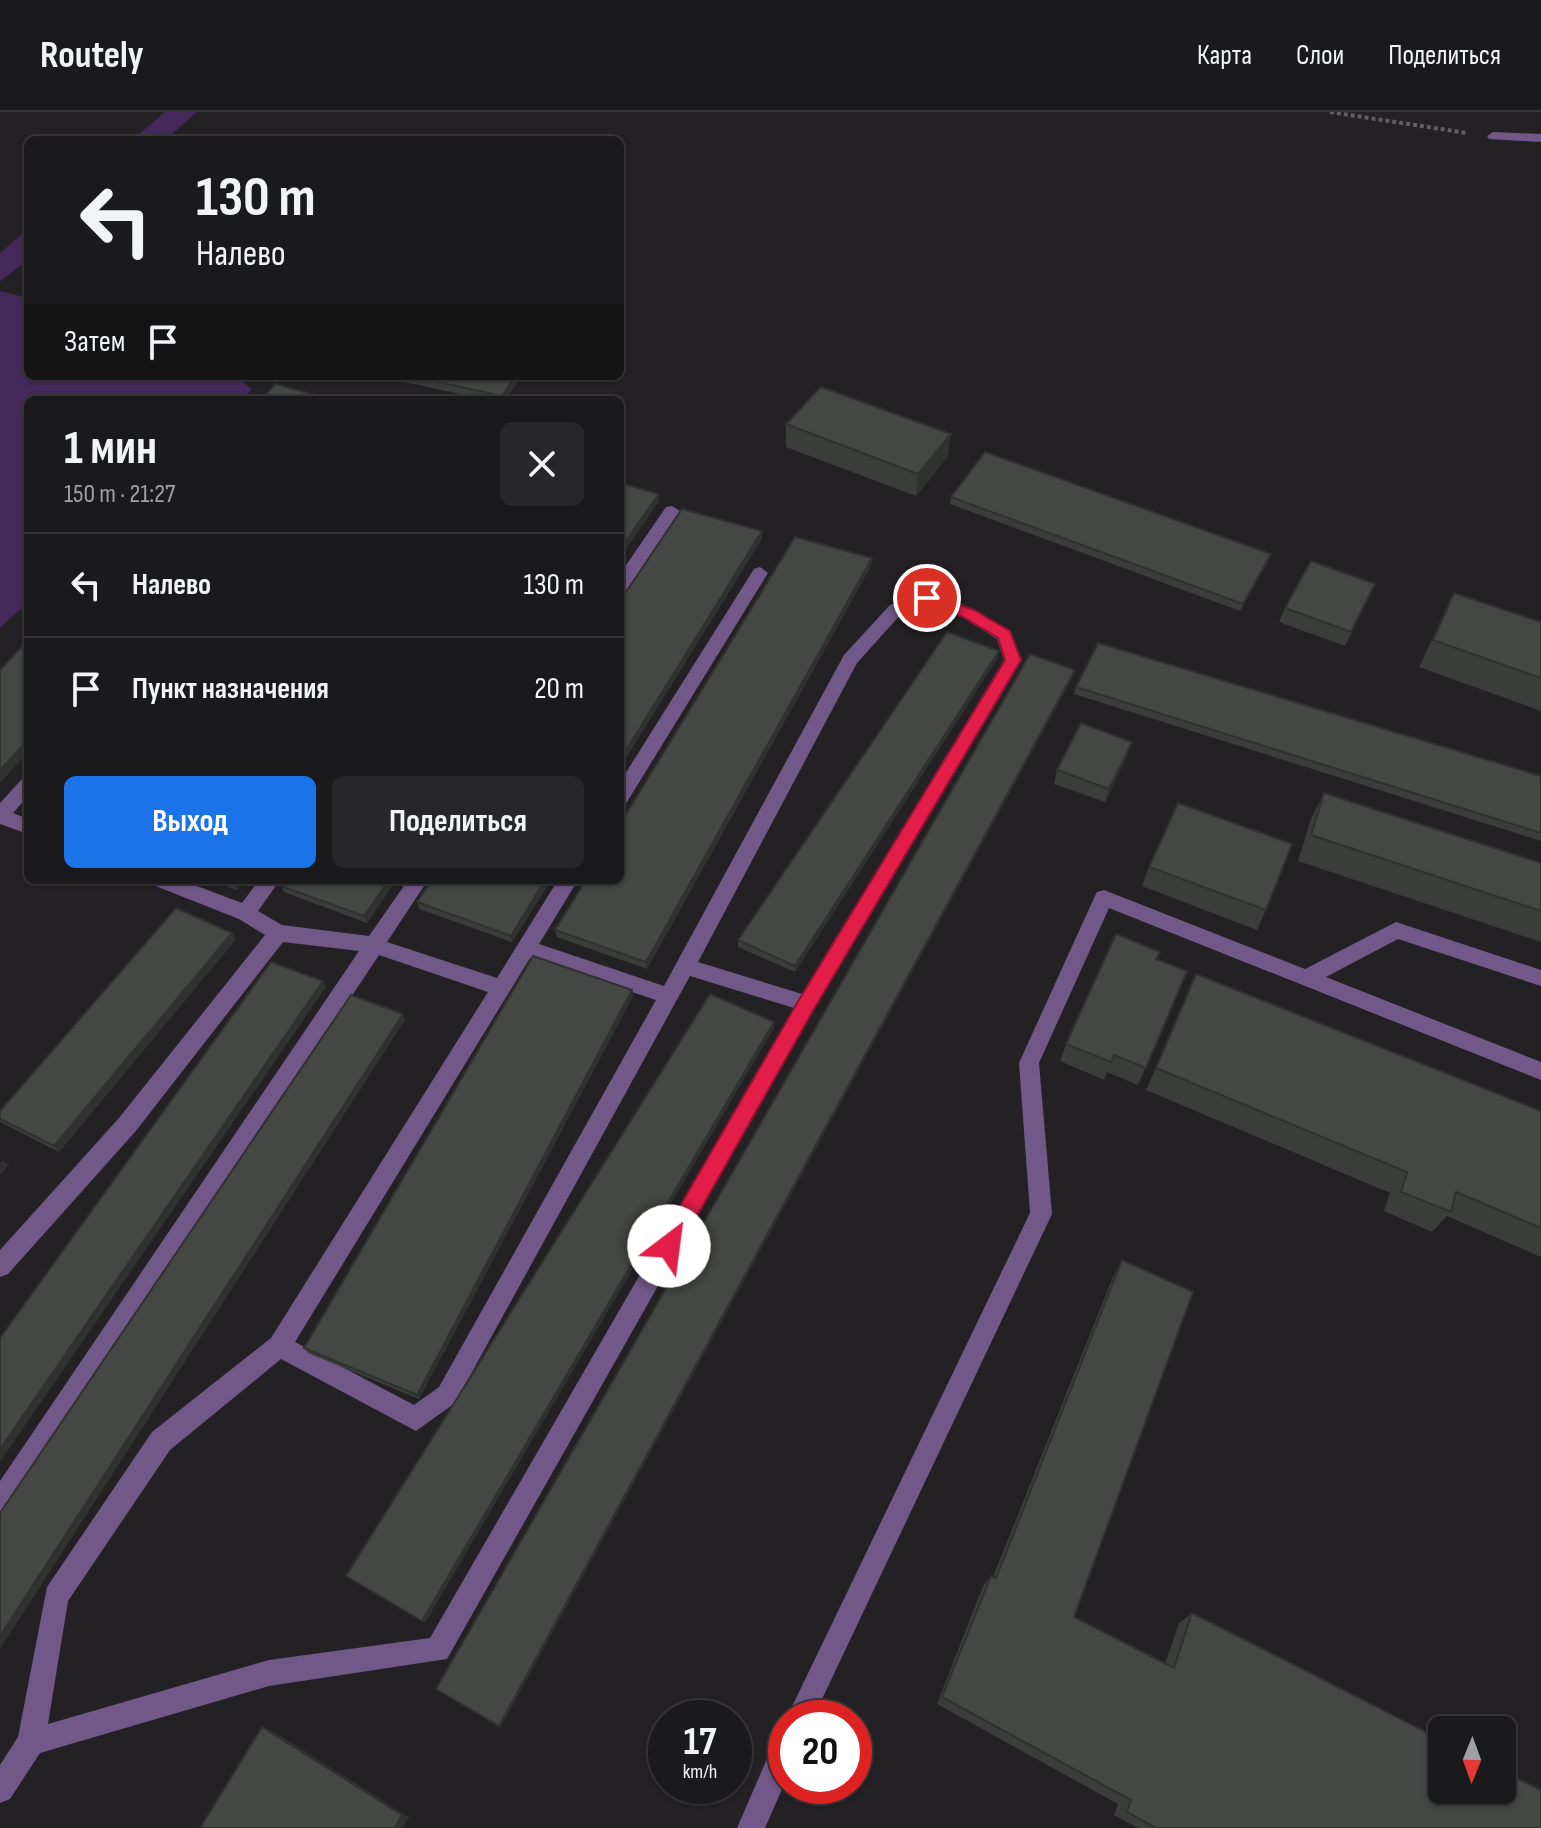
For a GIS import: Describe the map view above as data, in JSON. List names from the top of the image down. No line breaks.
{"north":"bottom","page":{"header":"Routely","nav":["Карта","Слои","Поделиться"],"turn":["130 m","Налево"],"then":"Затем","heading":["1 мин","150 m · 21:27"],"list":[{"name":"Налево","value":"130 m"},{"name":"Пункт назначения","value":"20 m"}],"buttons":["Выход","Поделиться"],"speed":"17 km/h","limit":"20"}}
